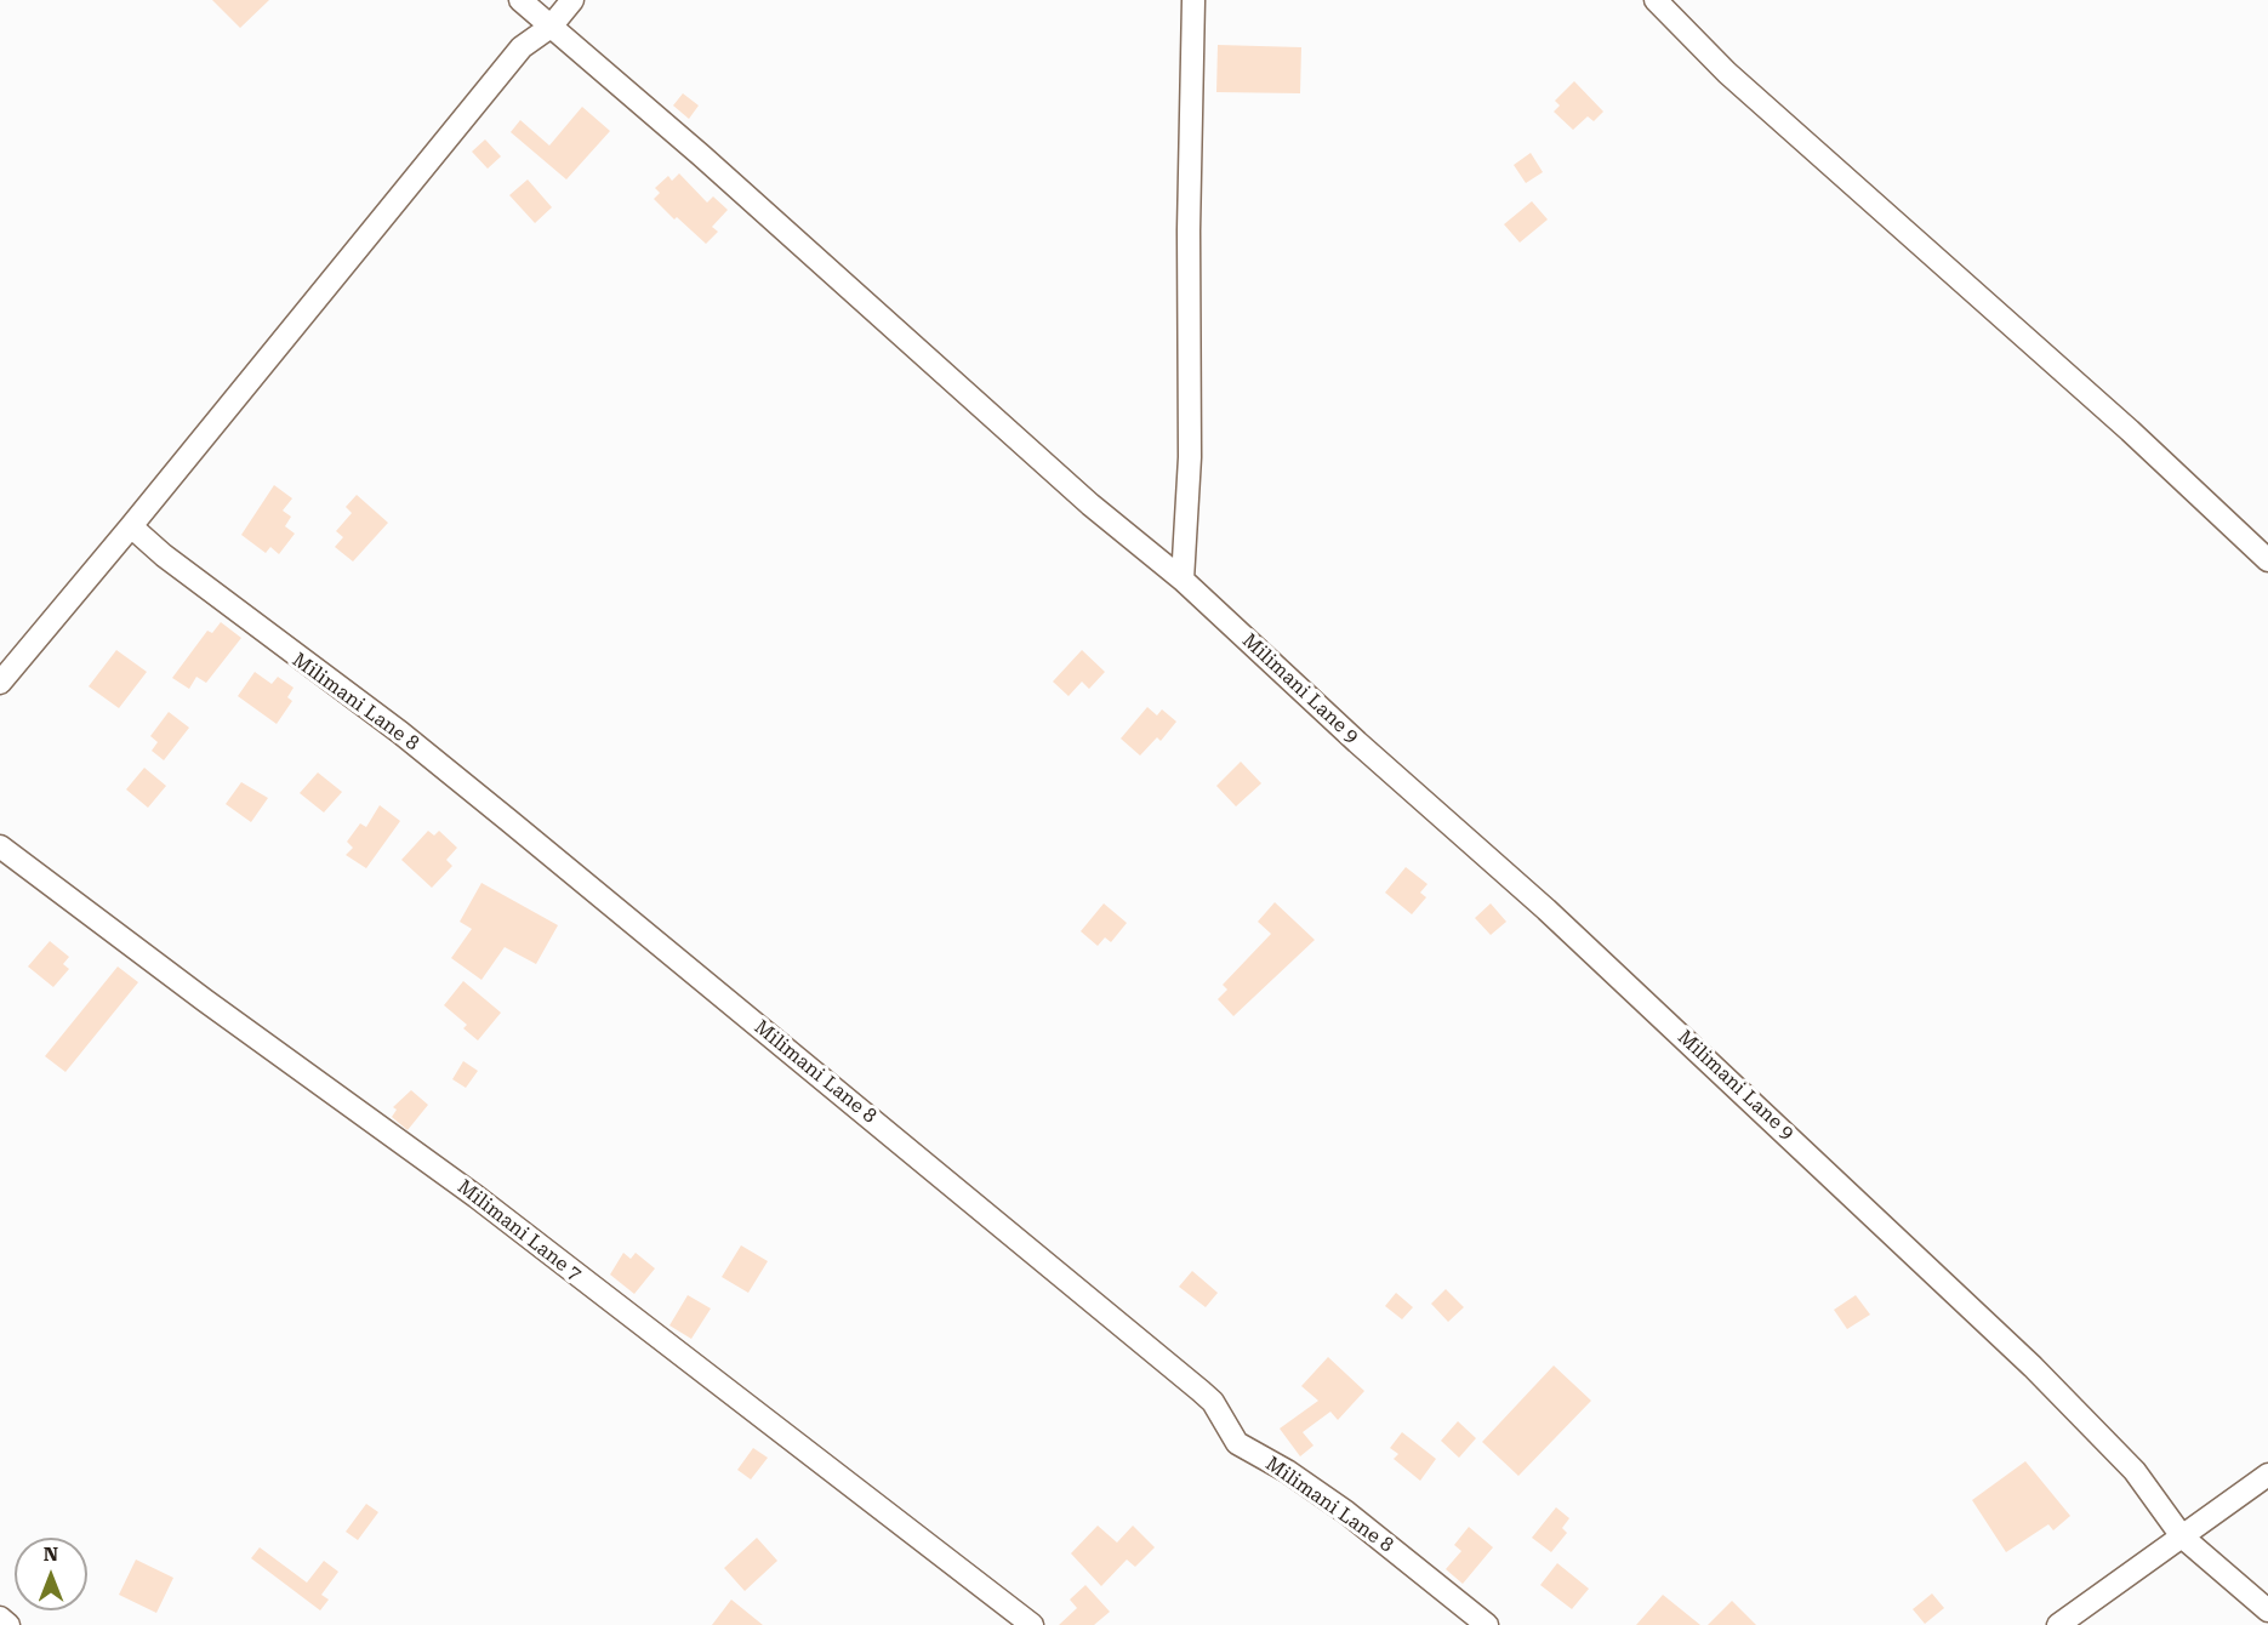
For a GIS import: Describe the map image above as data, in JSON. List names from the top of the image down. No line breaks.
{"streets":{"street":["Milimani Lane 9","Milimani Lane 8","Milimani Lane 7"]},"north":"top"}
